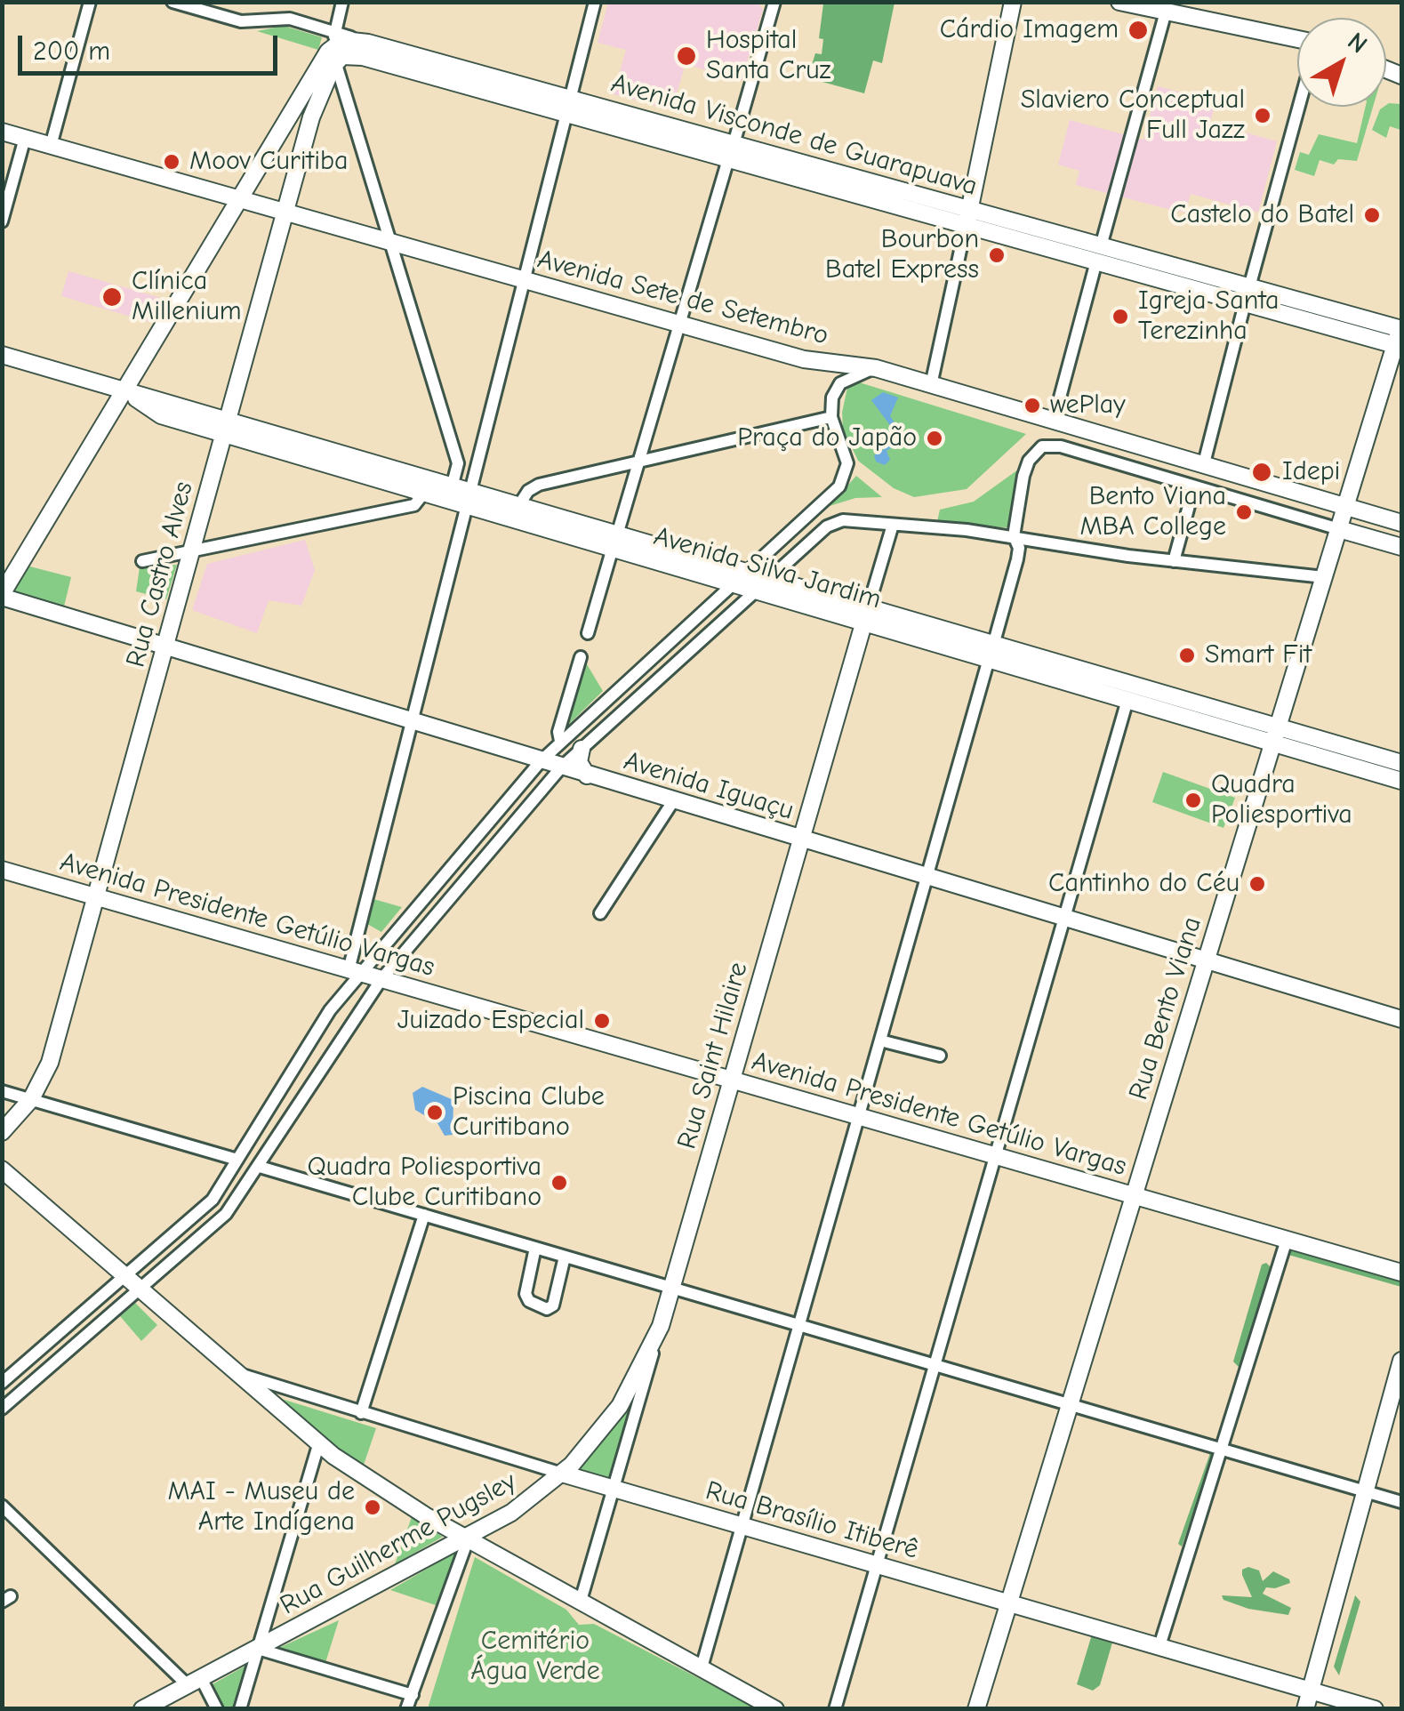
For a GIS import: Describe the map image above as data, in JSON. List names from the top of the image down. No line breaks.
{"streets":{"main road":["Avenida Visconde de Guarapuava","Avenida Sete de Setembro","Avenida Silva Jardim","Rua Castro Alves","Avenida Iguaçu","Avenida Presidente Getúlio Vargas","Rua Bento Viana","Rua Saint Hilaire","Rua Brasílio Itiberê","Rua Guilherme Pugsley"]},"crossings":[["Avenida Visconde de Guarapuava","Rua Castro Alves"],["Avenida Visconde de Guarapuava","Rua Bento Viana"],["Avenida Sete de Setembro","Rua Castro Alves"],["Avenida Sete de Setembro","Rua Bento Viana"],["Avenida Silva Jardim","Rua Castro Alves"],["Avenida Silva Jardim","Rua Bento Viana"],["Avenida Silva Jardim","Rua Saint Hilaire"],["Rua Castro Alves","Avenida Iguaçu"],["Rua Castro Alves","Avenida Presidente Getúlio Vargas"],["Avenida Iguaçu","Rua Bento Viana"],["Avenida Iguaçu","Rua Saint Hilaire"],["Avenida Presidente Getúlio Vargas","Rua Bento Viana"],["Avenida Presidente Getúlio Vargas","Rua Saint Hilaire"],["Rua Bento Viana","Rua Brasílio Itiberê"],["Rua Saint Hilaire","Rua Brasílio Itiberê"],["Rua Saint Hilaire","Rua Guilherme Pugsley"],["Rua Brasílio Itiberê","Rua Guilherme Pugsley"]],"parks":["Cemitério Água Verde"],"places":["Cárdio Imagem","Hospital Santa Cruz","Slaviero Conceptual Full Jazz","Moov Curitiba","Castelo do Batel","Bourbon Batel Express","Clínica Millenium","Igreja Santa Terezinha","wePlay","Praça do Japão","Idepi","Bento Viana MBA College","Smart Fit","Quadra Poliesportiva","Cantinho do Céu","Juizado Especial","Piscina Clube Curitibano","Quadra Poliesportiva Clube Curitibano","MAI - Museu de Arte Indígena"],"scale_bar":"200 m","north":"top right"}
